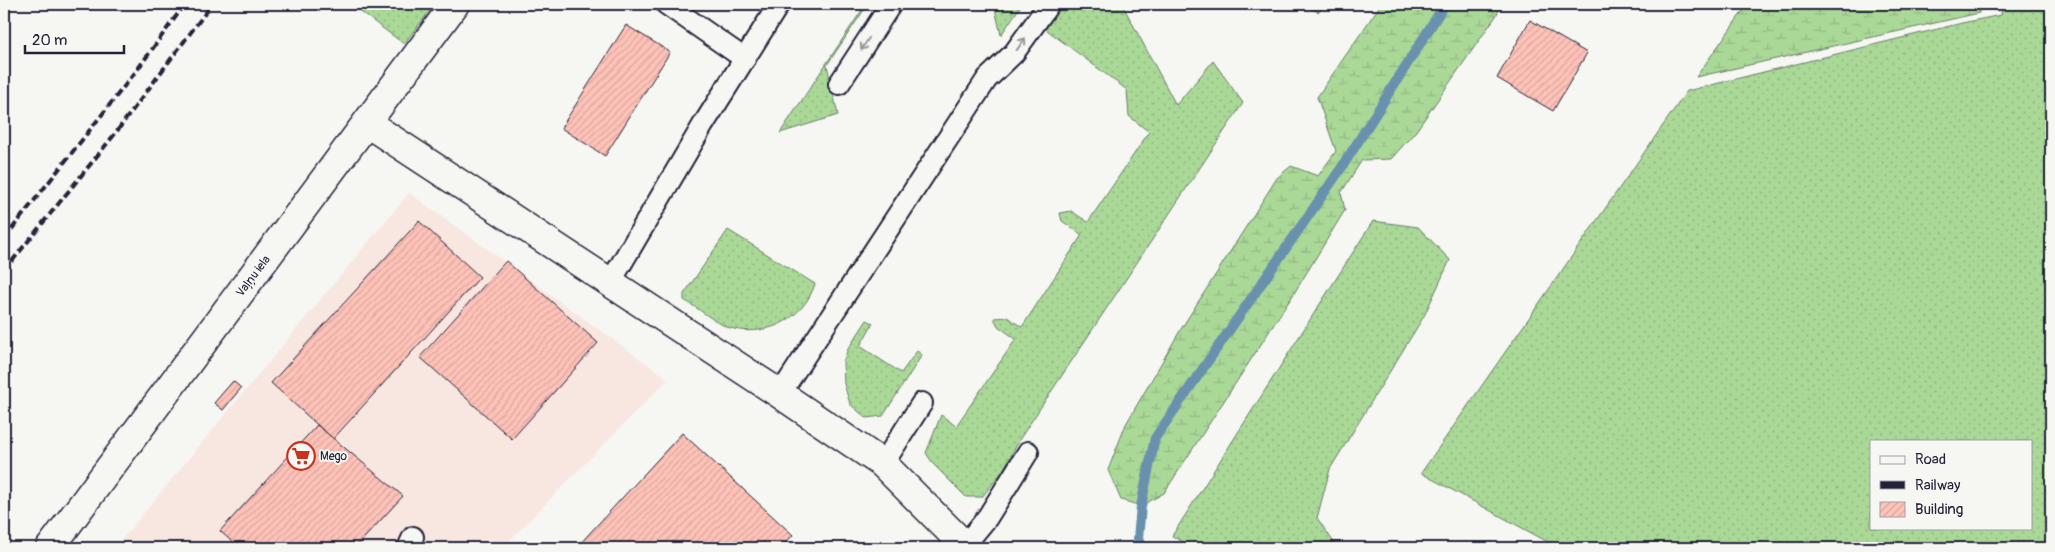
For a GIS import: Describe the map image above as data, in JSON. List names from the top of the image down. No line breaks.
{"streets":{"street":["Vaļņu iela"]},"places":{"supermarket":["Mego"]},"legend":["Road","Railway","Building"],"scale_bar":"20 m"}
